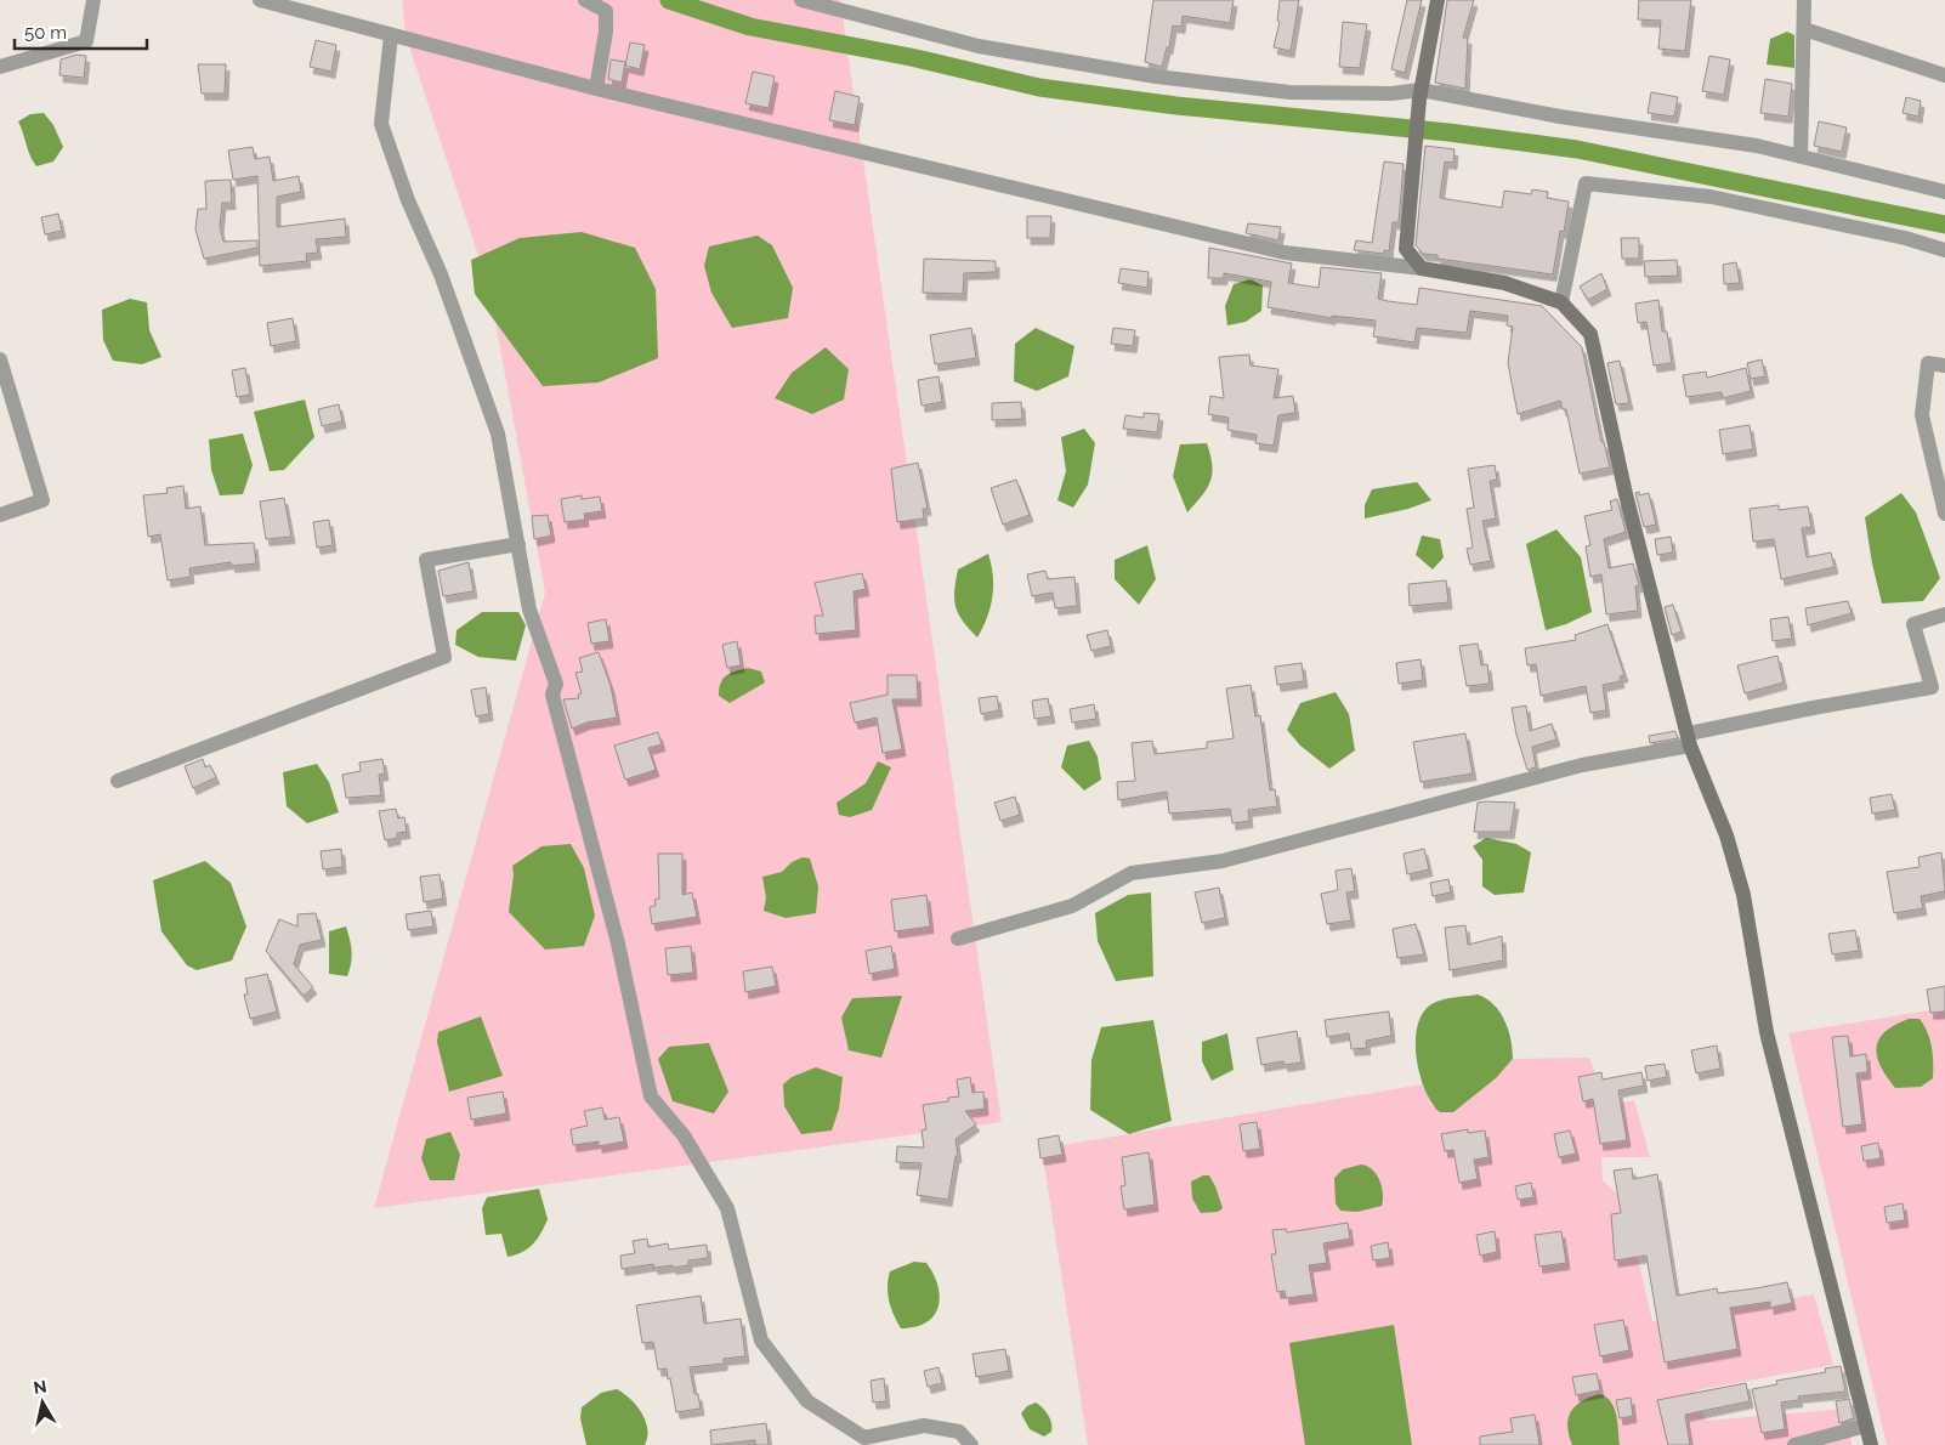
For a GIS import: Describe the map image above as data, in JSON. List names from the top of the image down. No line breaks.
{"scale_bar":"50 m","north":"top"}
